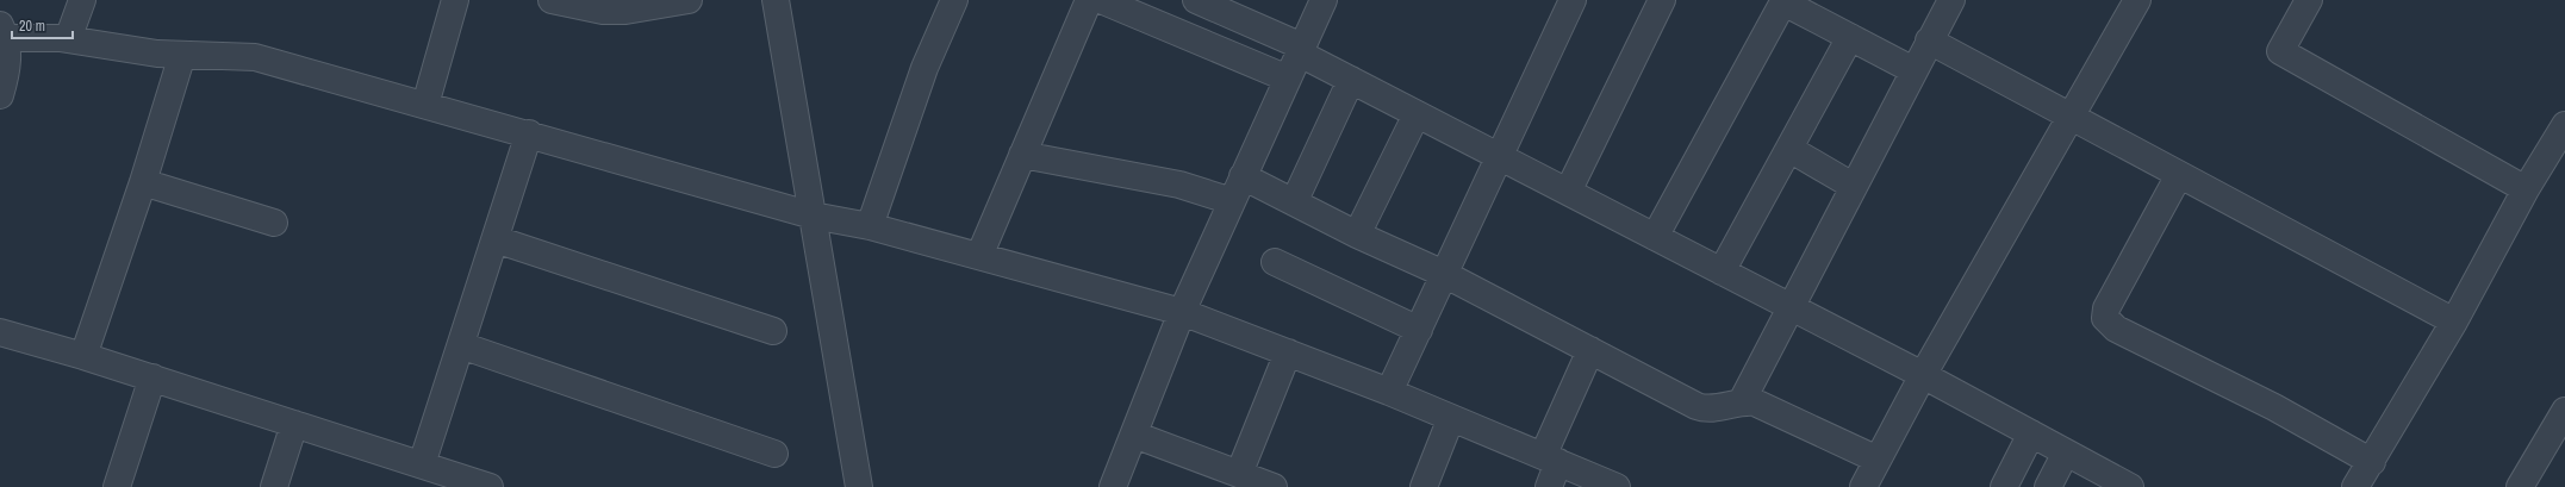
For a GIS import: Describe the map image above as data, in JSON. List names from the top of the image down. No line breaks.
{"scale_bar":"20 m"}
